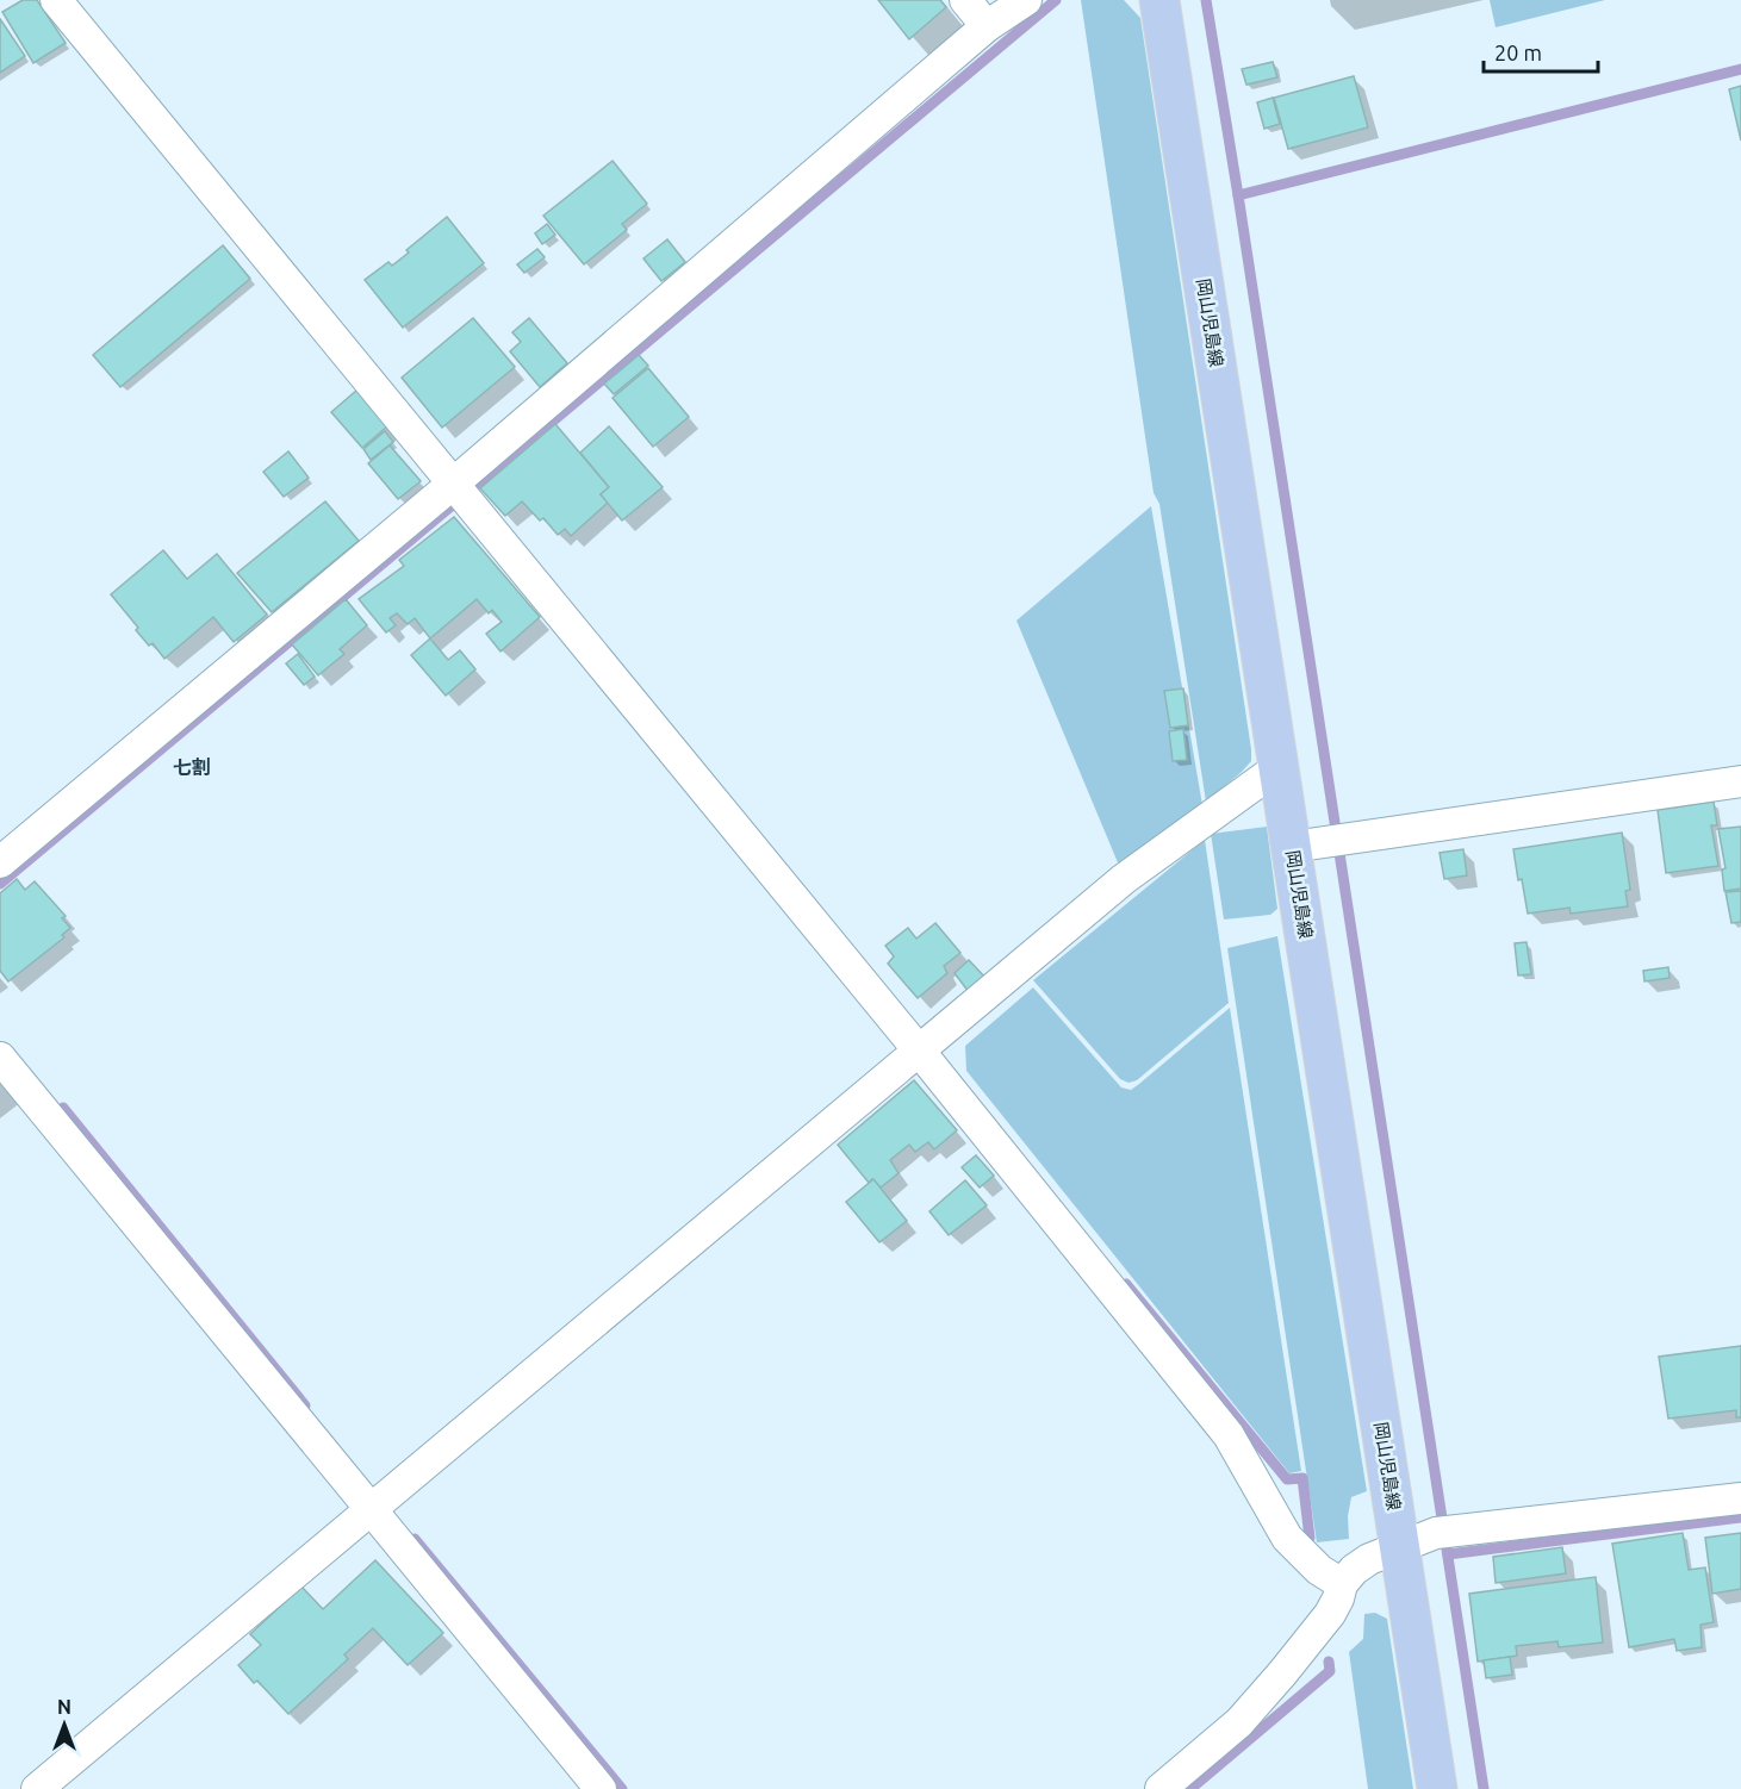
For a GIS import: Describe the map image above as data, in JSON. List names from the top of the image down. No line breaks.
{"streets":{"main road":["岡山児島線"]},"districts":["七割"],"scale_bar":"20 m","north":"top"}
